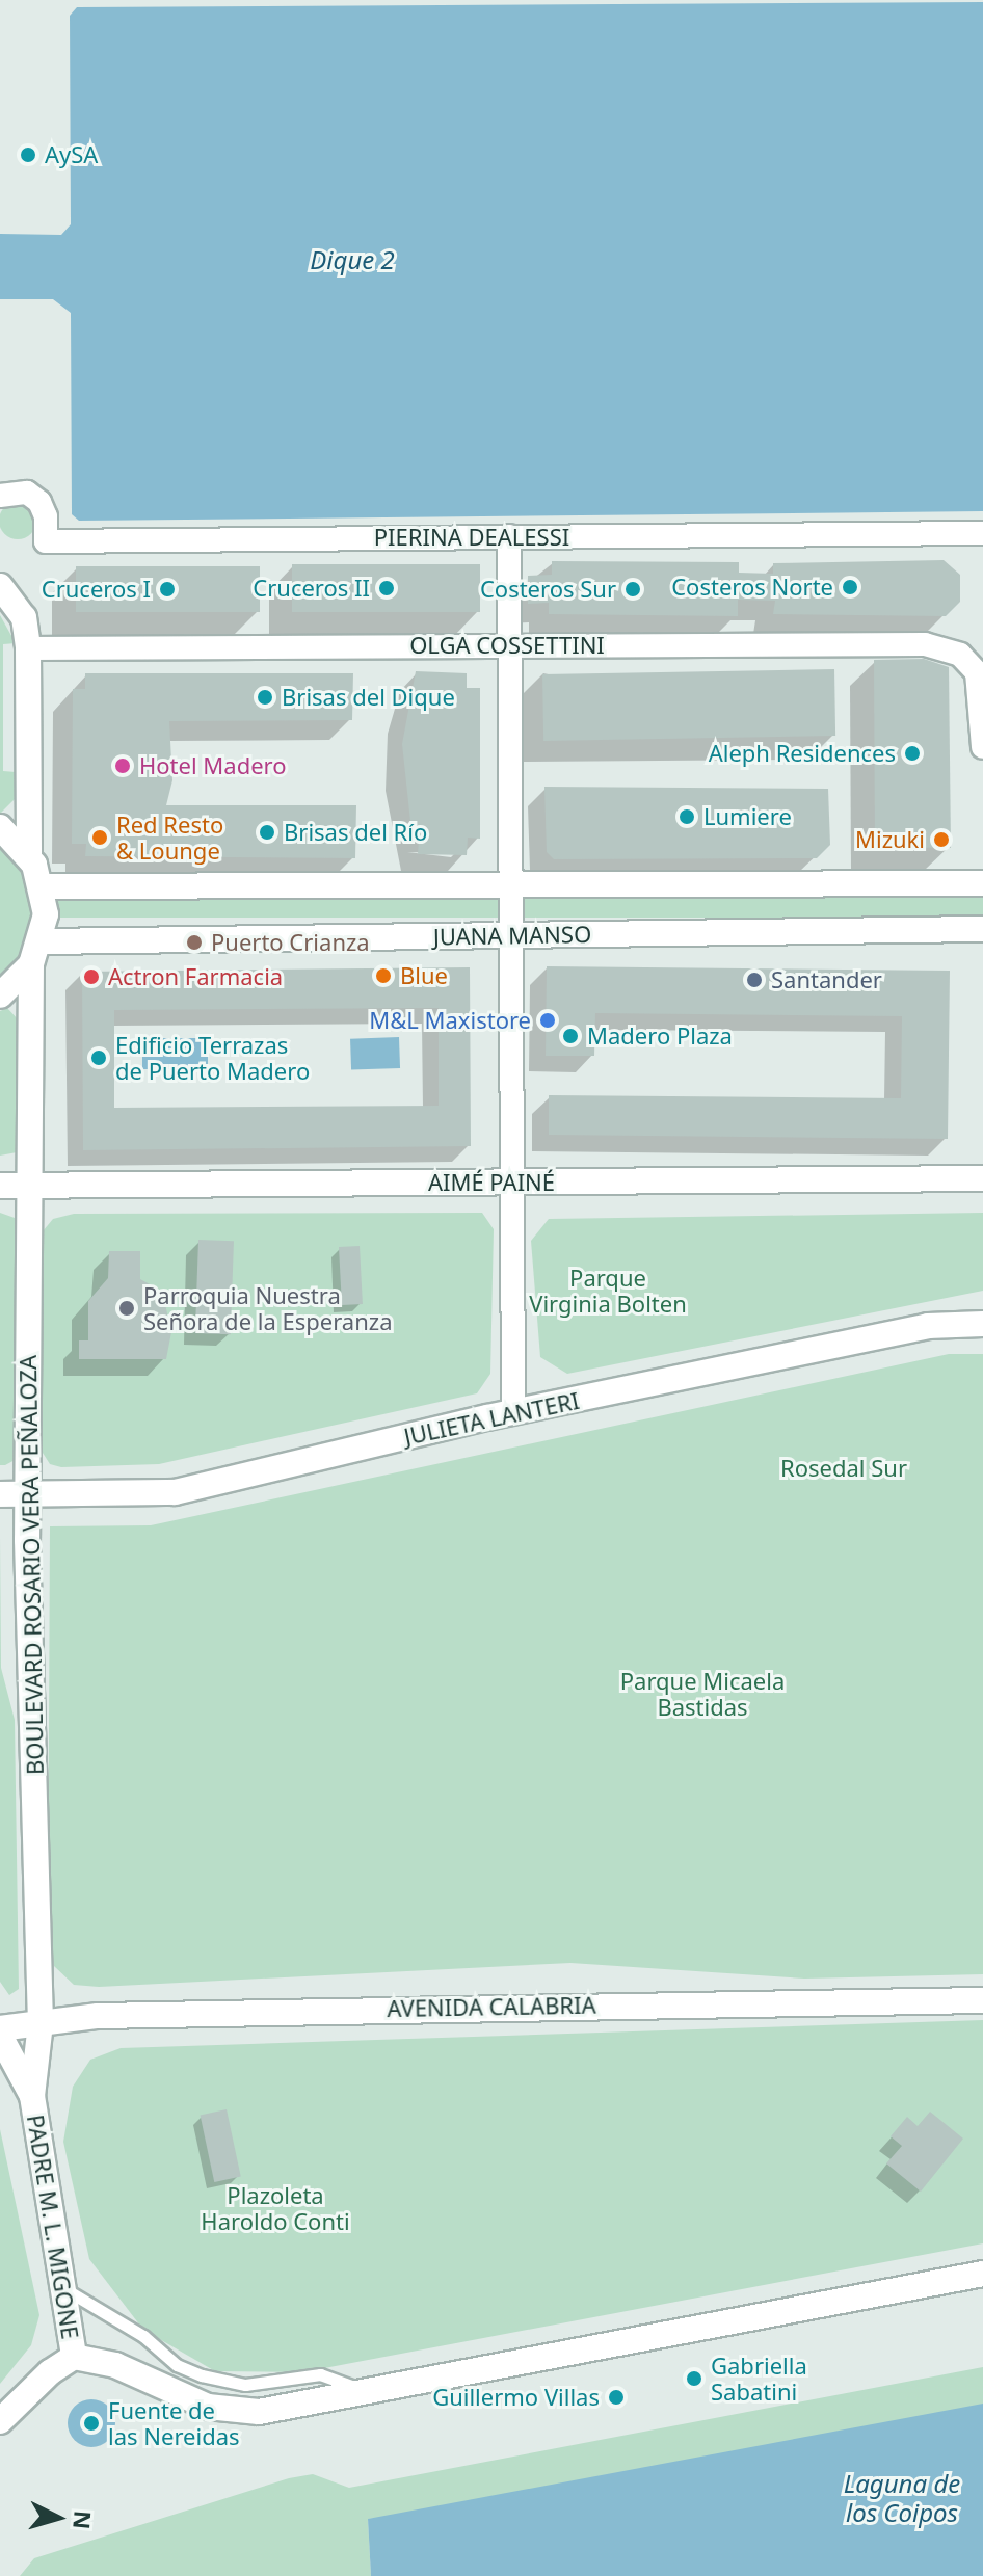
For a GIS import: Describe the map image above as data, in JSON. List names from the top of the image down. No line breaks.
{"streets":{"main road":["JUANA MANSO","AIMÉ PAINÉ","JULIETA LANTERI","BOULEVARD ROSARIO VERA PEÑALOZA","AVENIDA CALABRIA","PADRE M. L. MIGONE"],"street":["PIERINA DEALESSI","OLGA COSSETTINI"]},"crossings":[["JUANA MANSO","BOULEVARD ROSARIO VERA PEÑALOZA"],["AIMÉ PAINÉ","BOULEVARD ROSARIO VERA PEÑALOZA"],["JULIETA LANTERI","BOULEVARD ROSARIO VERA PEÑALOZA"],["BOULEVARD ROSARIO VERA PEÑALOZA","AVENIDA CALABRIA"],["BOULEVARD ROSARIO VERA PEÑALOZA","PADRE M. L. MIGONE"]],"water":["Dique 2","Laguna de los Coipos"],"parks":["Parque Virginia Bolten","Rosedal Sur","Parque Micaela Bastidas","Plazoleta Haroldo Conti"],"places":["AySA","Costeros Norte","Cruceros II","Cruceros I","Costeros Sur","Brisas del Dique","Aleph Residences","Hotel Madero","Lumiere","Brisas del Río","Red Resto & Lounge","Mizuki","Puerto Crianza","Blue","Actron Farmacia","Santander","M&L Maxistore","Madero Plaza","Edificio Terrazas de Puerto Madero","Parroquia Nuestra Señora de la Esperanza","Gabriella Sabatini","Guillermo Villas","Fuente de las Nereidas"],"north":"right"}
